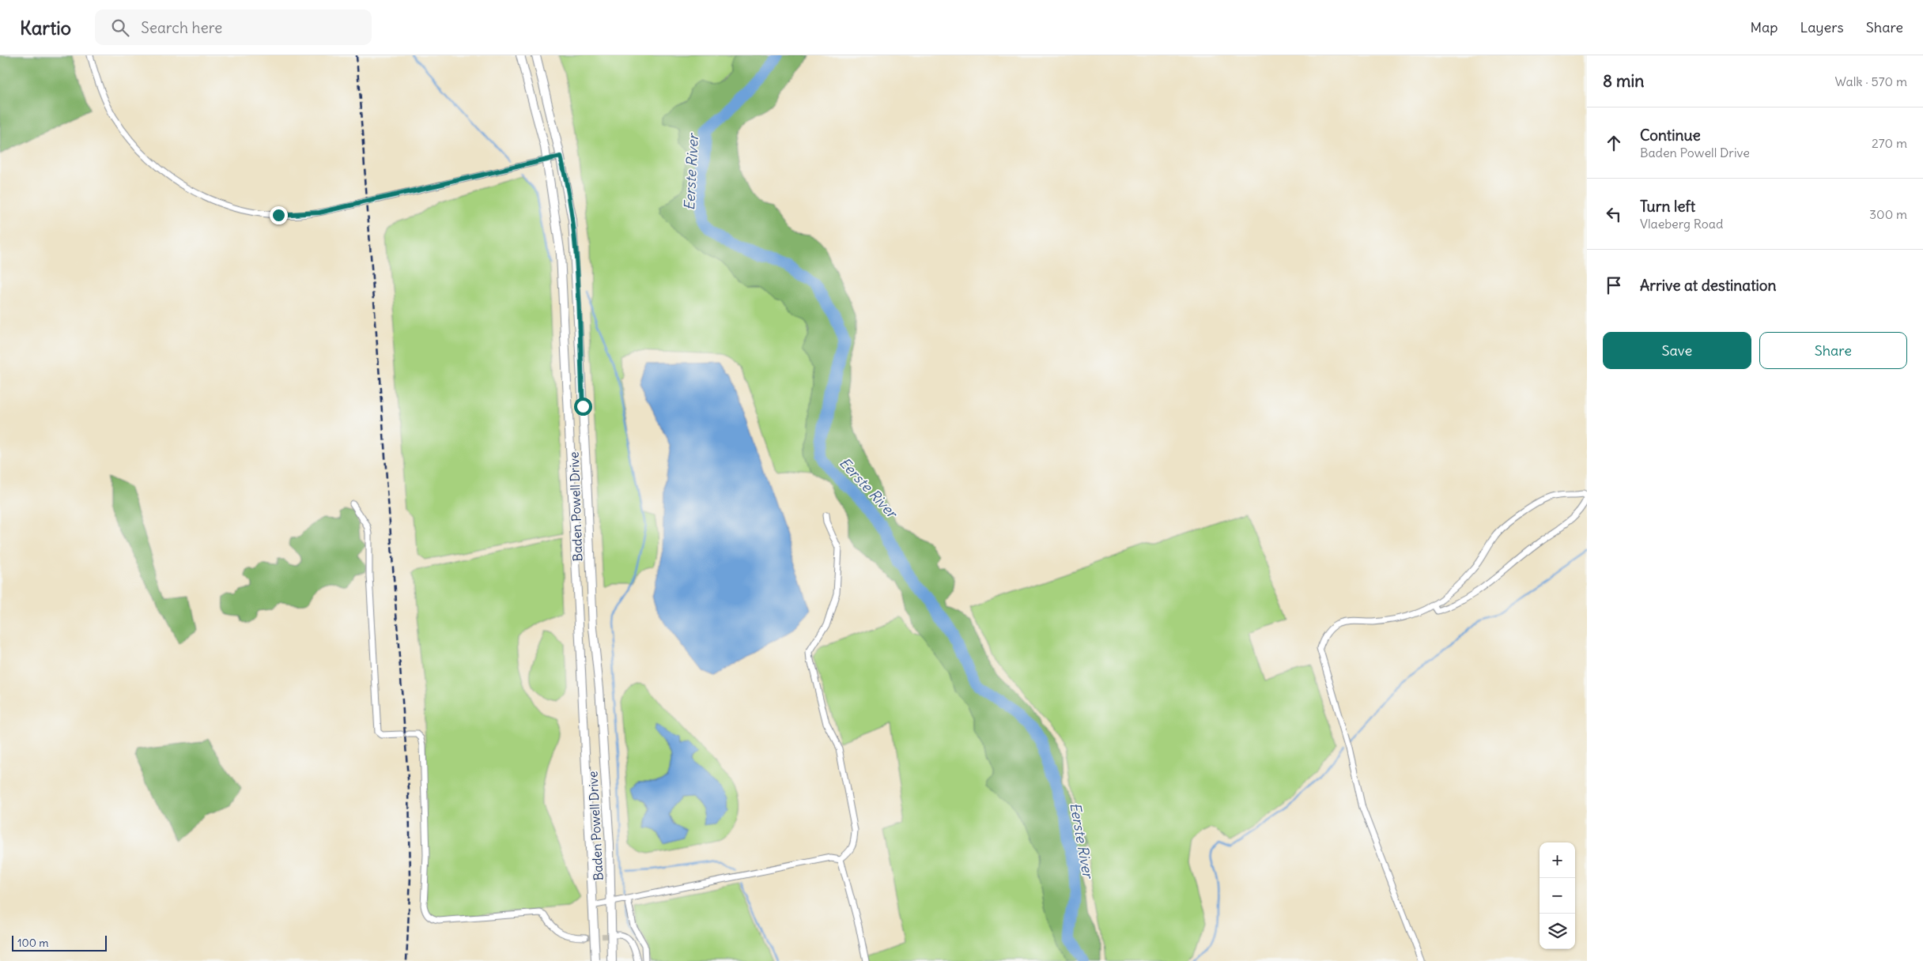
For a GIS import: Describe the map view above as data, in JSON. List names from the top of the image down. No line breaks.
{"streets":{"main road":["Baden Powell Drive"]},"water":["Eerste River"],"scale_bar":"100 m","page":{"header":"Kartio","search":"Search here","nav":["Map","Layers","Share"],"heading":["8 min","Walk · 570 m"],"list":[["Continue","Baden Powell Drive","270 m"],["Turn left","Vlaeberg Road","300 m"],"Arrive at destination"],"buttons":["Save","Share"],"map_buttons":["+","−"],"scale":"100 m"}}
